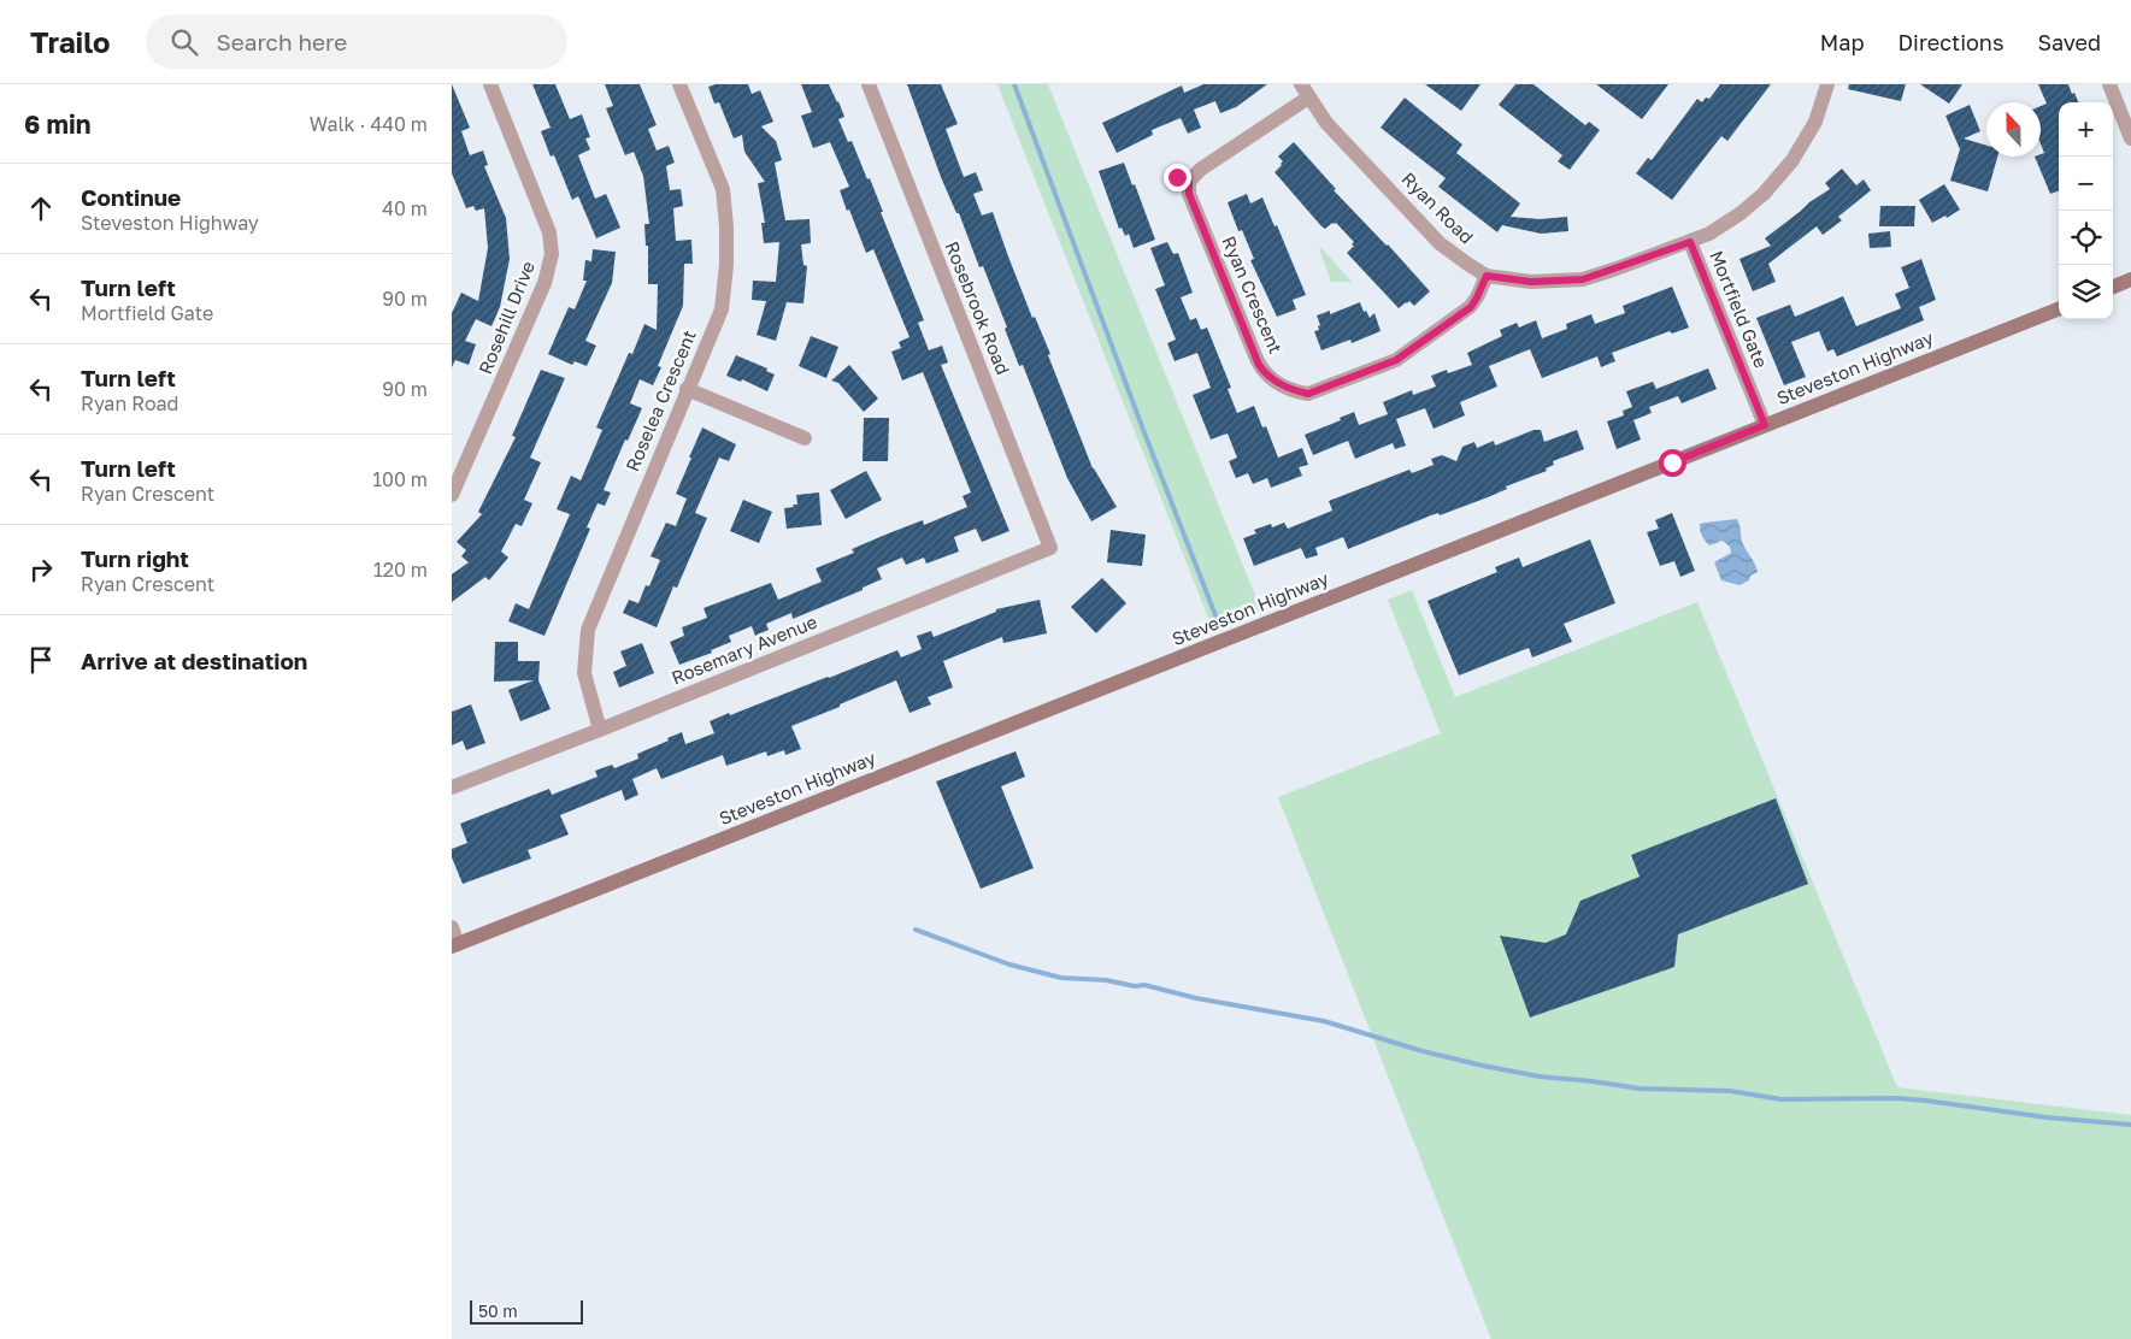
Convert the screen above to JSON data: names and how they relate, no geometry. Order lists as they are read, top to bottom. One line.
{"streets":{"main road":["Steveston Highway"],"street":["Ryan Road","Ryan Crescent","Rosebrook Road","Mortfield Gate","Rosehill Drive","Roselea Crescent","Rosemary Avenue"]},"crossings":[["Ryan Road","Ryan Crescent"],["Ryan Road","Mortfield Gate"],["Rosebrook Road","Rosemary Avenue"],["Mortfield Gate","Steveston Highway"],["Roselea Crescent","Rosemary Avenue"]],"scale_bar":"50 m","north":"top","page":{"header":"Trailo","search":"Search here","nav":["Map","Directions","Saved"],"heading":["6 min","Walk · 440 m"],"map_buttons":["+","−"],"list":[["Continue","Steveston Highway","40 m"],["Turn left","Mortfield Gate","90 m"],["Turn left","Ryan Road","90 m"],["Turn left","Ryan Crescent","100 m"],["Turn right","Ryan Crescent","120 m"],"Arrive at destination"],"scale":"50 m"}}
